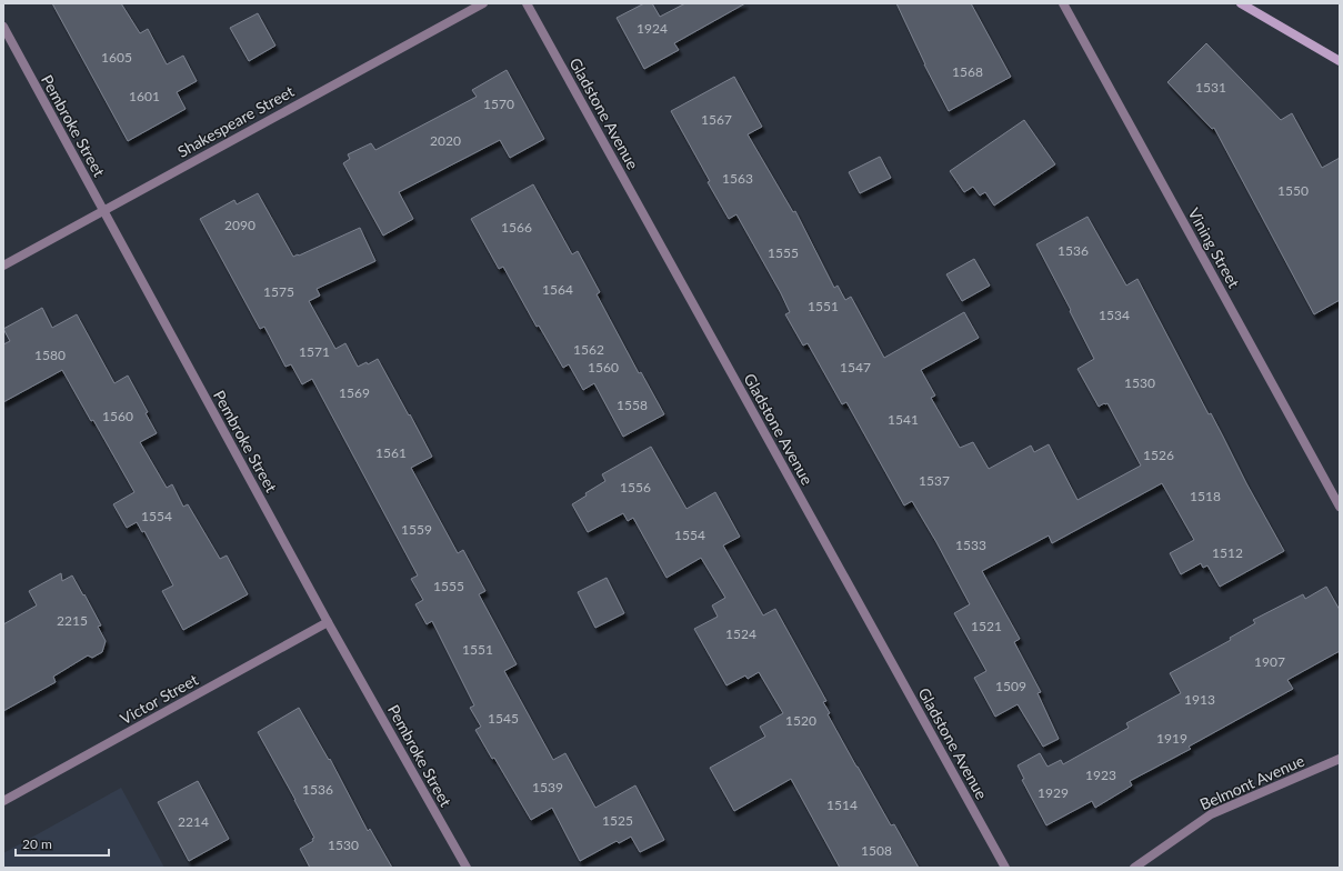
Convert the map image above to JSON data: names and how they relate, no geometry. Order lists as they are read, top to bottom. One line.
{"streets":{"street":["Gladstone Avenue","Shakespeare Street","Pembroke Street","Vining Street","Victor Street","Belmont Avenue"]},"crossings":[["Shakespeare Street","Pembroke Street"],["Pembroke Street","Victor Street"]],"house_numbers":["1924","1605","1568","1531","1601","1570","1567","2020","1563","1550","2090","1566","1536","1555","1564","1575","1551","1534","1562","1571","1580","1560","1547","1530","1569","1558","1560","1541","1561","1526","1537","1556","1518","1554","1559","1554","1533","1512","1555","2215","1521","1524","1551","1907","1509","1913","1545","1520","1919","1923","1539","1536","1929","1514","1525","2214","1530","1508"],"scale_bar":"20 m"}
